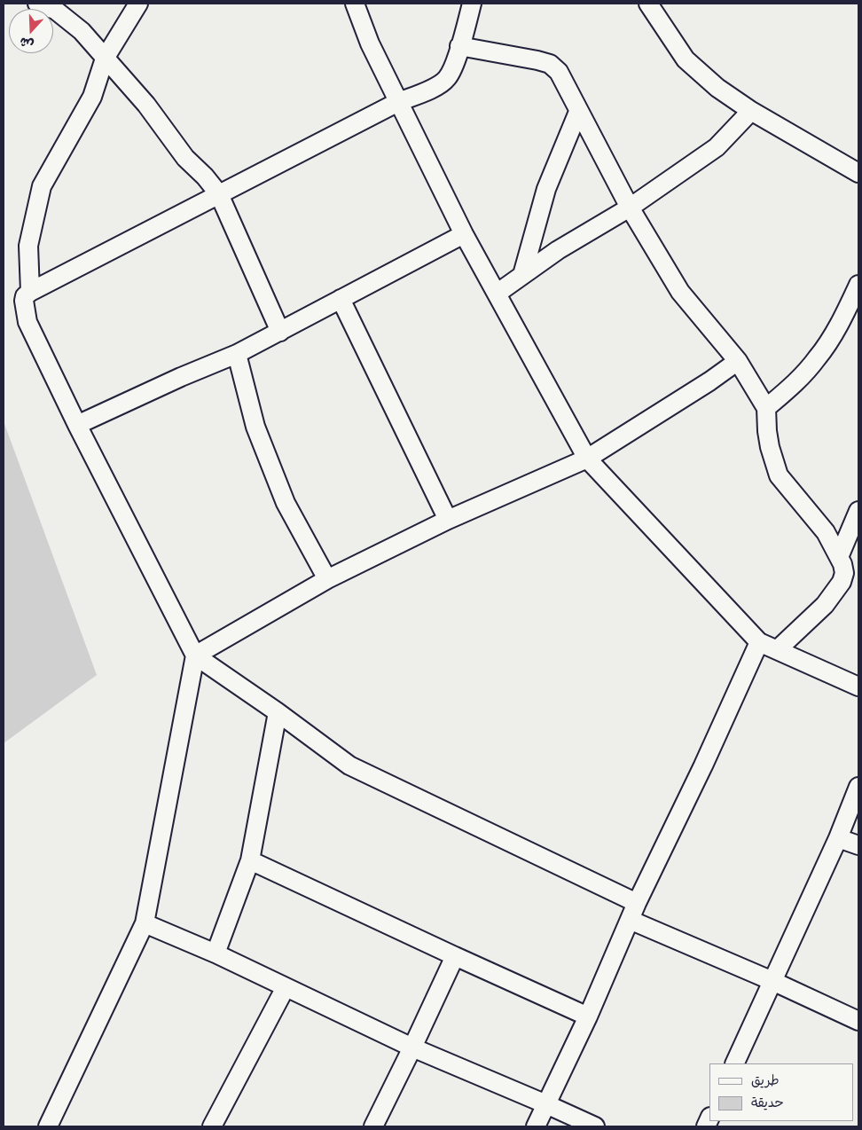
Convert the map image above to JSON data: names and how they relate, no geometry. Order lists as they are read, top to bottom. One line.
{"legend":["طريق","حديقة"],"north":"bottom"}
